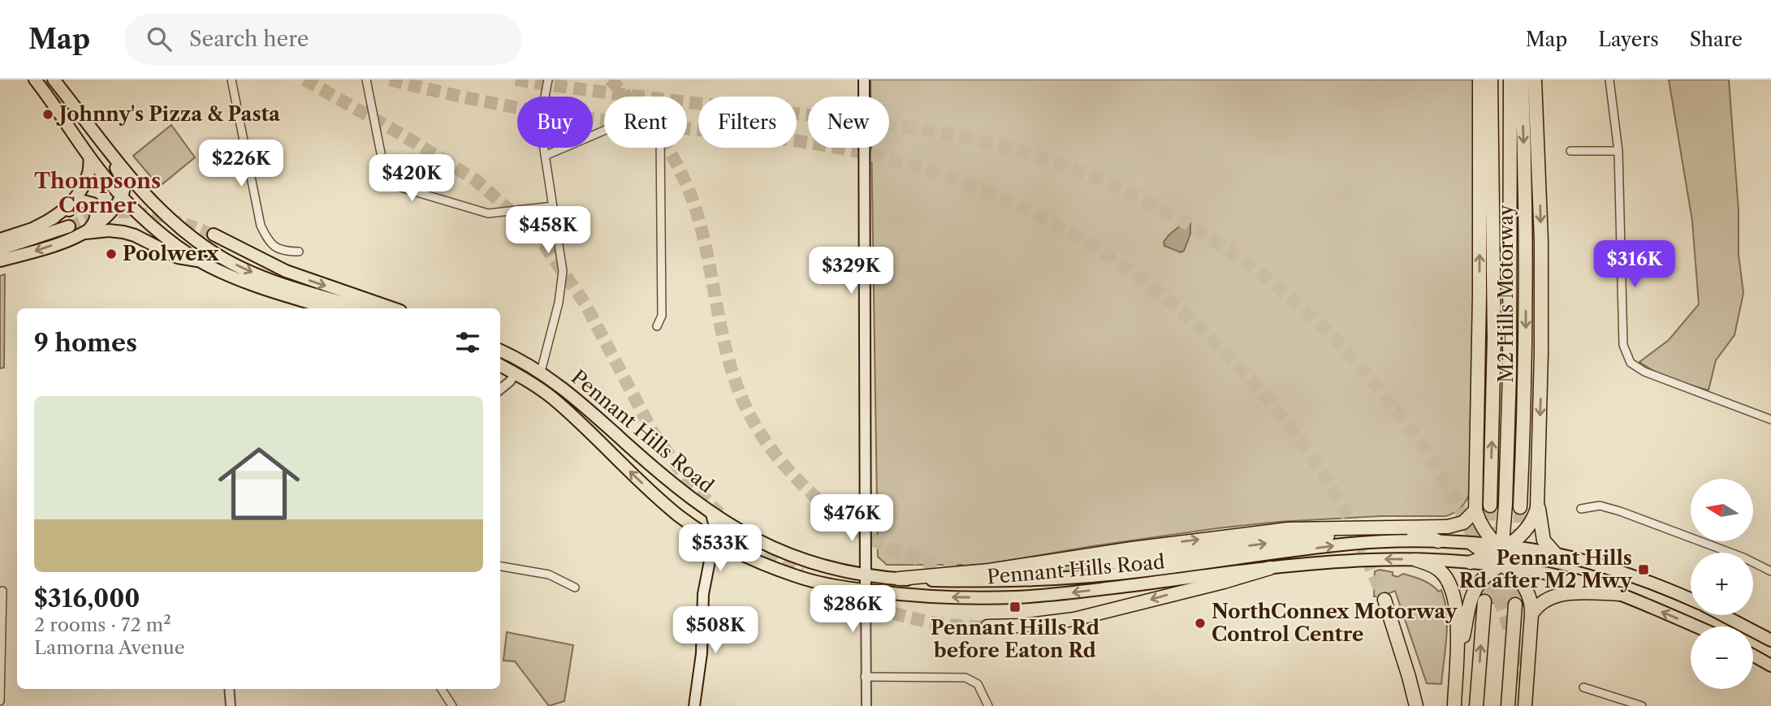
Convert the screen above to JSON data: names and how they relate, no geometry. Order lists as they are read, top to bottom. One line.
{"streets":{"highway":["M2 Hills Motorway"],"main road":["Pennant Hills Road"]},"districts":["Thompsons Corner"],"places":{"other":["Johnny's Pizza & Pasta","Poolwerx","NorthConnex Motorway Control Centre"],"transit":["Pennant Hills Rd after M2 Mwy","Pennant Hills Rd before Eaton Rd"]},"north":"left","page":{"header":"Map","search":"Search here","nav":["Map","Layers","Share"],"chip":["Buy","Rent","Filters","New"],"price":["$226K","$420K","$458K","$316K","$329K","$476K","$533K","$286K","$508K"],"heading":"9 homes","list":[{"name":"$316,000","note":"2 rooms · 72 m² · Lamorna Avenue"}],"map_buttons":["+","−"]}}
